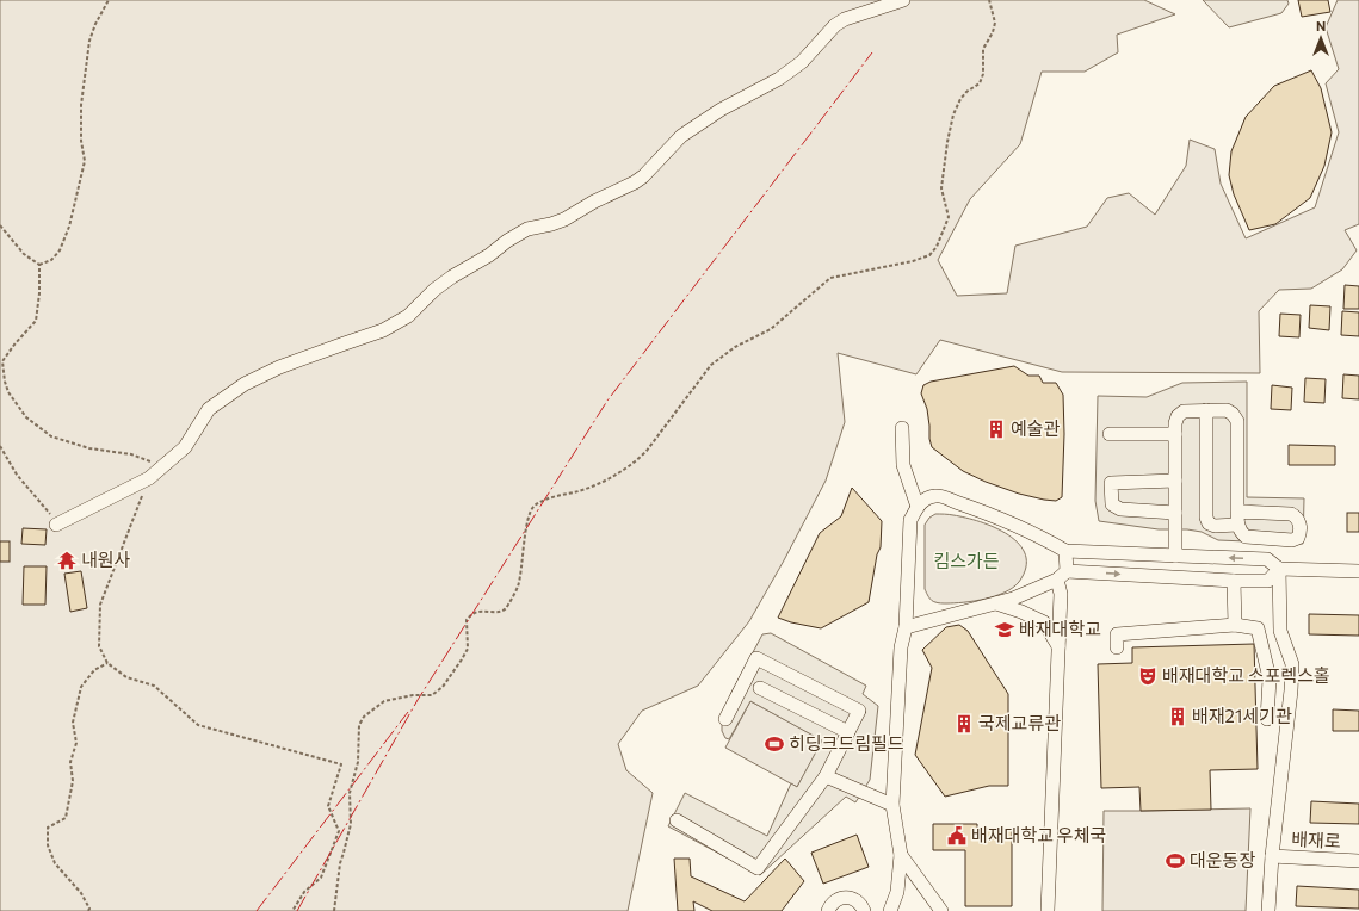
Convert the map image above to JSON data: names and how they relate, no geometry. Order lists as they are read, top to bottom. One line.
{"streets":{"street":["배재로"]},"parks":["킴스가든"],"places":{"building":["예술관","배재21세기관","국제교류관"],"temple":["내원사"],"school or university":["배재대학교"],"theatre":["배재대학교 스포렉스홀"],"sports":["히딩크드림필드","대운동장"],"public building":["배재대학교 우체국"]},"north":"top"}
